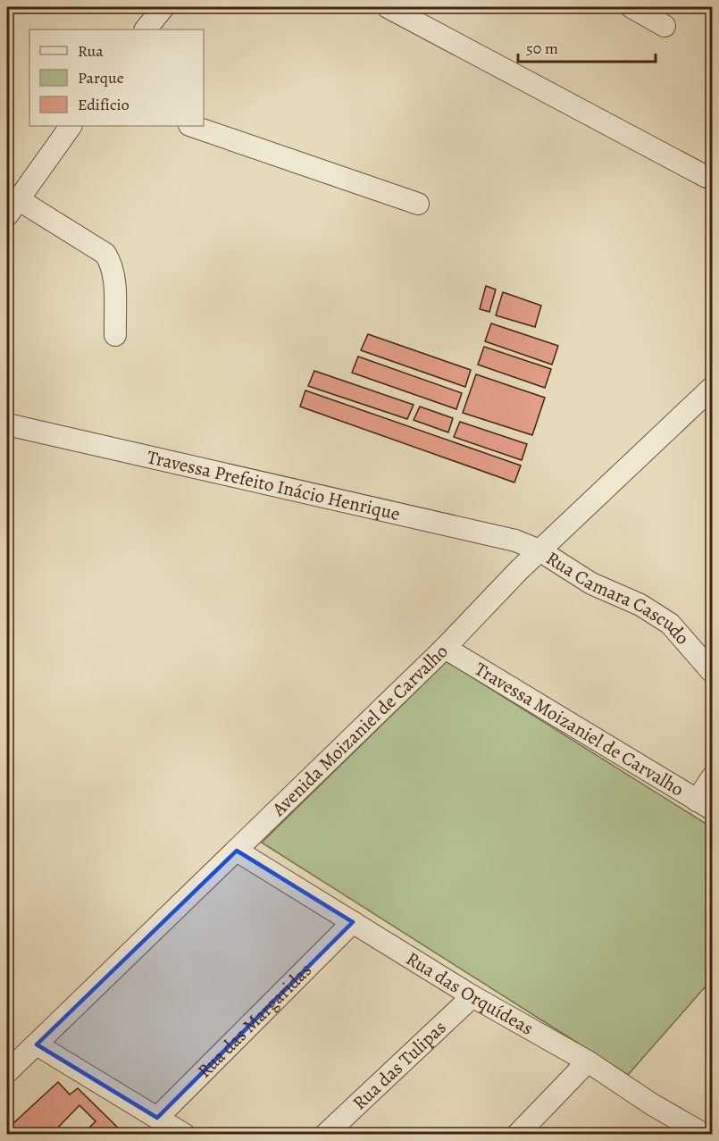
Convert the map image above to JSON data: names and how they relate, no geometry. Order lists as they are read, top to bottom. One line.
{"streets":{"street":["Travessa Prefeito Inácio Henrique","Rua Camara Cascudo","Travessa Moizaniel de Carvalho","Avenida Moizaniel de Carvalho","Rua das Orquídeas","Rua das Margaridas","Rua das Tulipas"]},"crossings":[["Travessa Prefeito Inácio Henrique","Rua Camara Cascudo"],["Travessa Prefeito Inácio Henrique","Avenida Moizaniel de Carvalho"],["Rua Camara Cascudo","Avenida Moizaniel de Carvalho"],["Travessa Moizaniel de Carvalho","Avenida Moizaniel de Carvalho"],["Avenida Moizaniel de Carvalho","Rua das Orquídeas"],["Rua das Orquídeas","Rua das Margaridas"],["Rua das Orquídeas","Rua das Tulipas"]],"legend":["Rua","Parque","Edifício"],"scale_bar":"50 m"}
